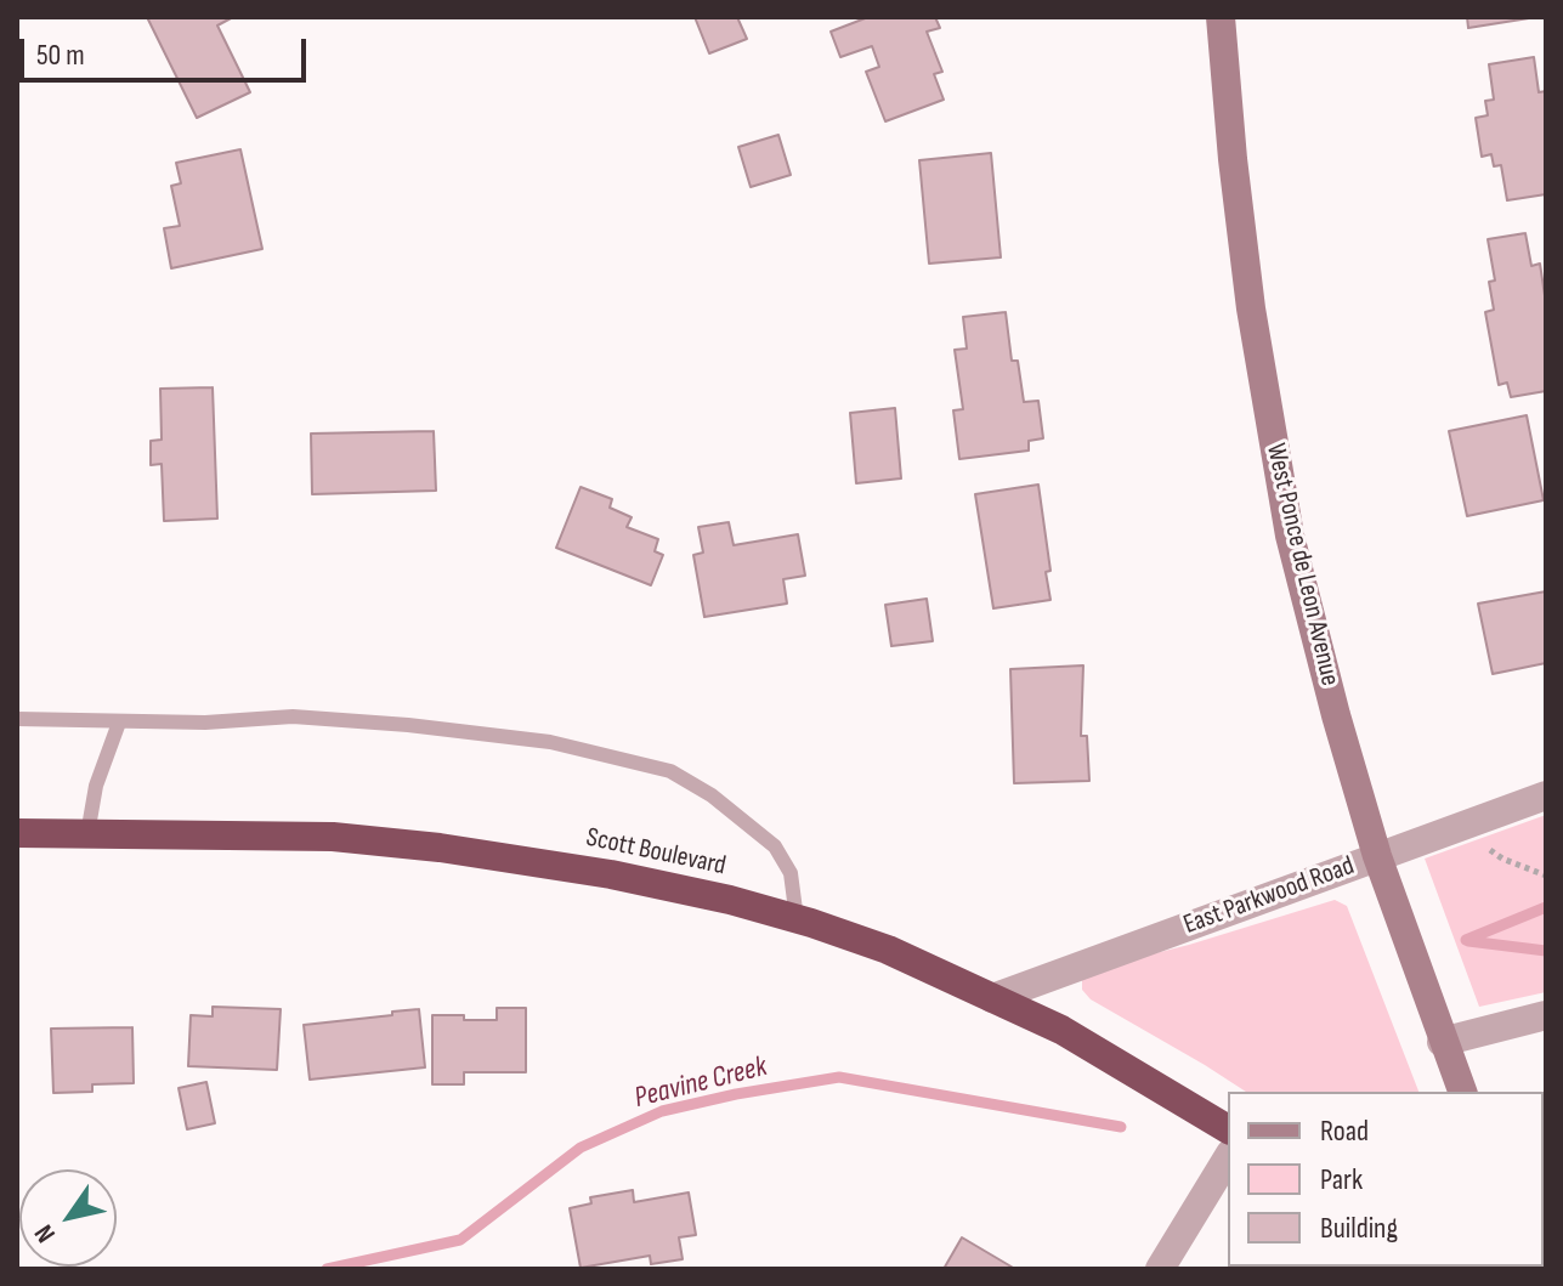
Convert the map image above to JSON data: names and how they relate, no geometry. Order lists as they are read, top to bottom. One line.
{"streets":{"highway":["Scott Boulevard"],"main road":["West Ponce de Leon Avenue"],"street":["East Parkwood Road"]},"crossings":[["West Ponce de Leon Avenue","East Parkwood Road"],["Scott Boulevard","East Parkwood Road"]],"water":["Peavine Creek"],"legend":["Road","Park","Building"],"scale_bar":"50 m","north":"bottom left"}
